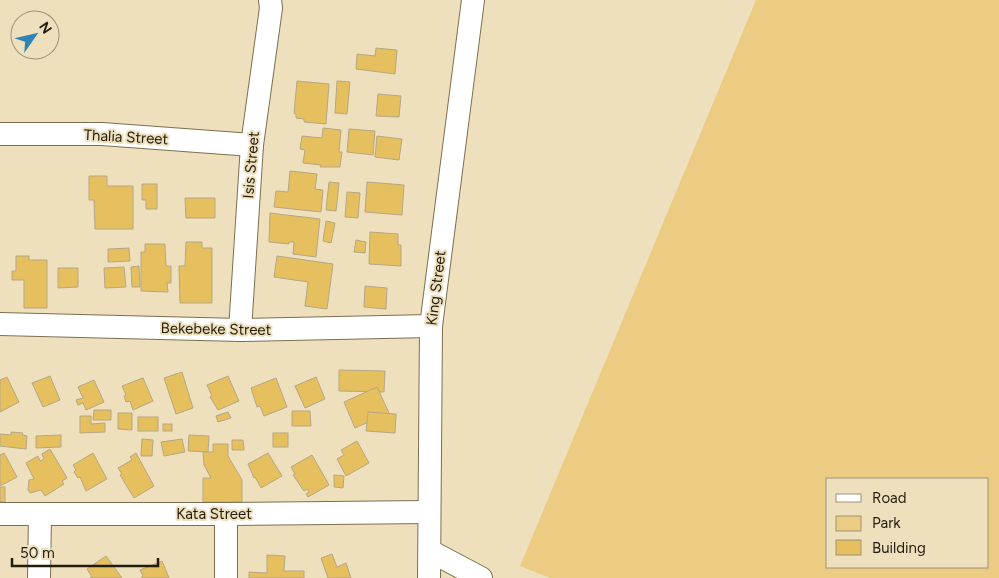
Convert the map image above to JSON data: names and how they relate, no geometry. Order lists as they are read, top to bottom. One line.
{"streets":{"street":["Thalia Street","Isis Street","King Street","Bekebeke Street","Kata Street"]},"crossings":[["Thalia Street","Isis Street"],["Isis Street","Bekebeke Street"],["King Street","Bekebeke Street"],["King Street","Kata Street"]],"legend":["Road","Park","Building"],"scale_bar":"50 m","north":"top right"}
